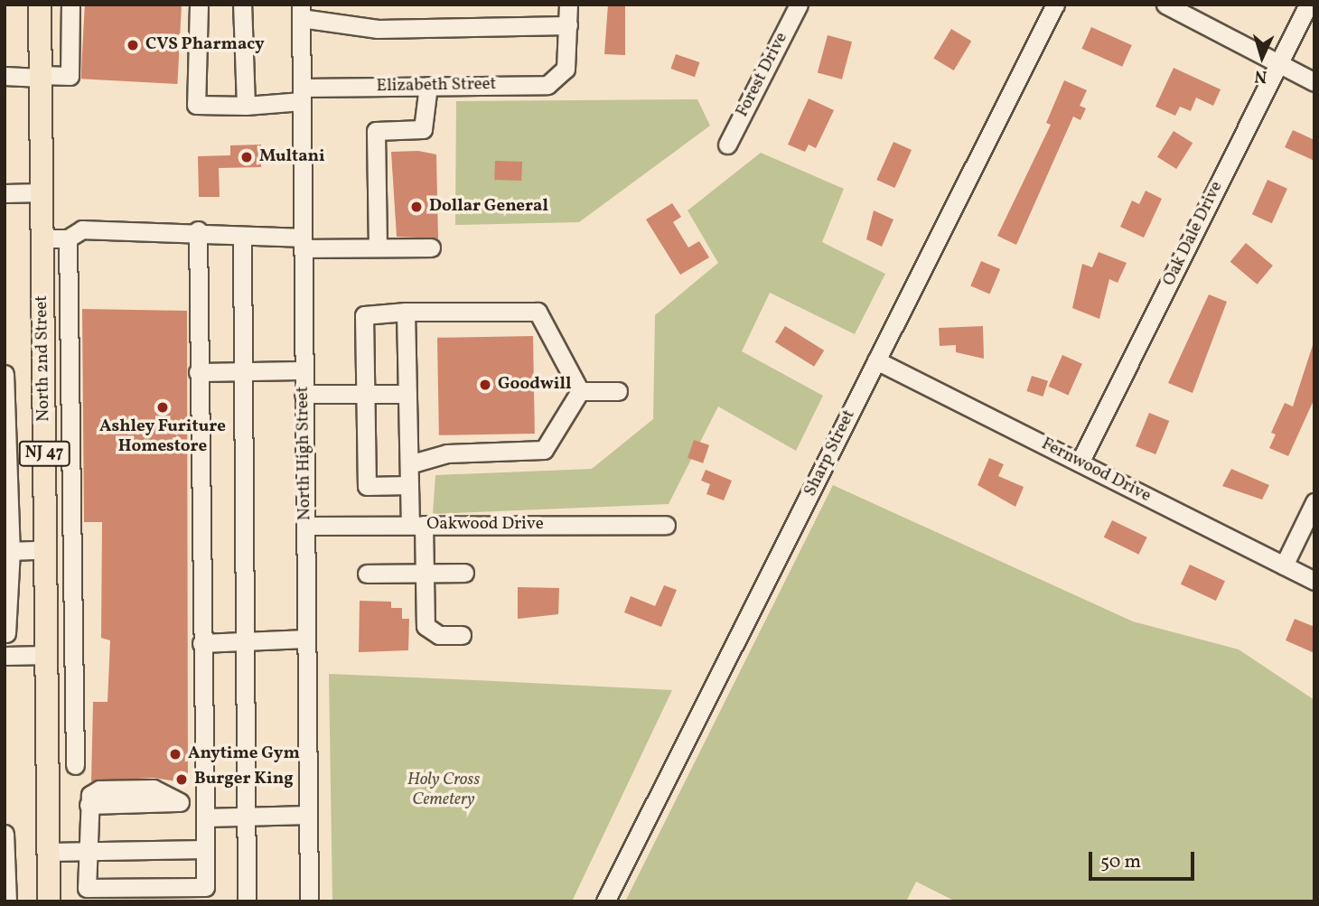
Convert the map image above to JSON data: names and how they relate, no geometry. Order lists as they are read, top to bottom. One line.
{"streets":{"main road":["North 2nd Street","NJ 47"],"street":["Forest Drive","Elizabeth Street","Oak Dale Drive","North High Street","Sharp Street","Fernwood Drive","Oakwood Drive"]},"crossings":[["Elizabeth Street","North High Street"],["Oak Dale Drive","Fernwood Drive"],["North High Street","Oakwood Drive"],["Sharp Street","Fernwood Drive"]],"parks":["Holy Cross Cemetery"],"places":["CVS Pharmacy","Multani","Dollar General","Goodwill","Ashley Furiture Homestore","Anytime Gym","Burger King"],"scale_bar":"50 m","north":"bottom"}
